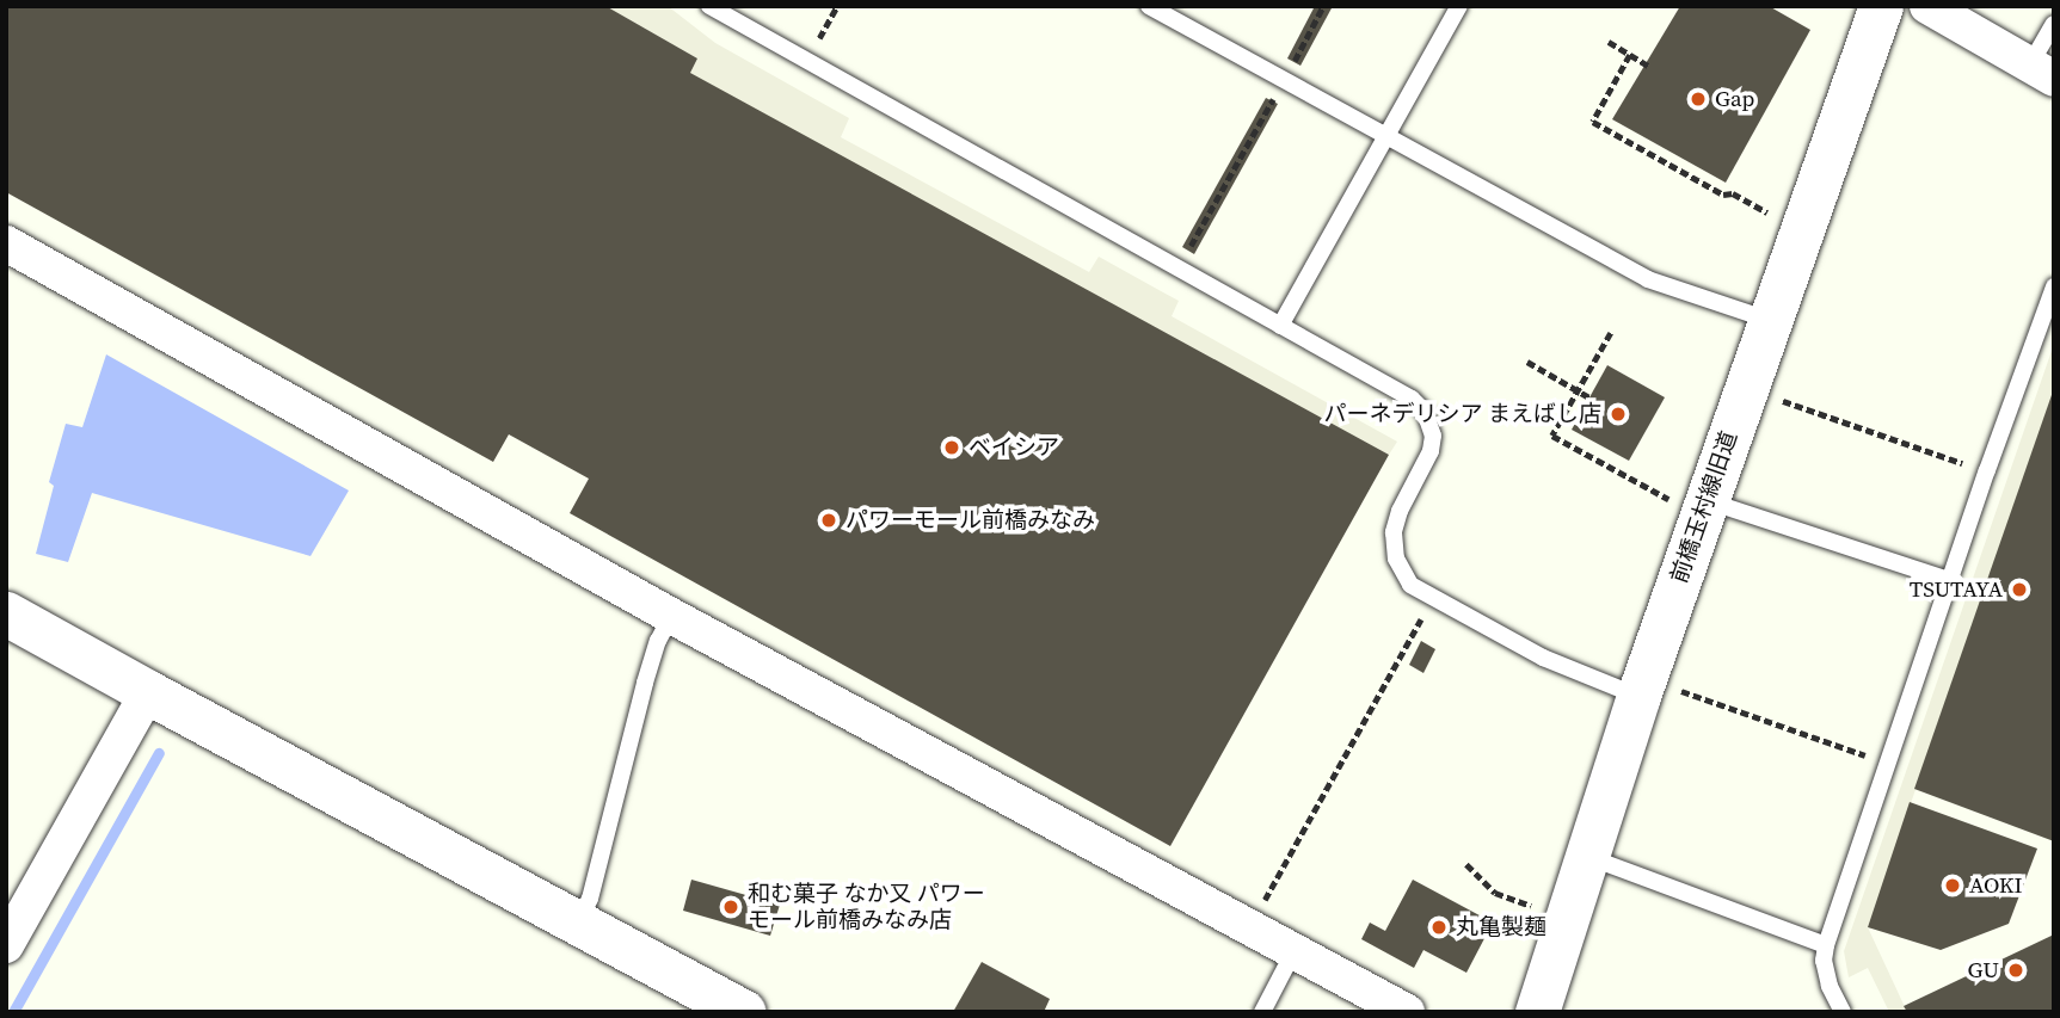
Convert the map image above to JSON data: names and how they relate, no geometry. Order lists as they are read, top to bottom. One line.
{"streets":{"street":["前橋玉村線旧道"]},"places":["Gap","パーネデリシア まえばし店","ベイシア","パワーモール前橋みなみ","TSUTAYA","AOKI","和む菓子 なか又 パワー モール前橋みなみ店","丸亀製麺","GU"]}
